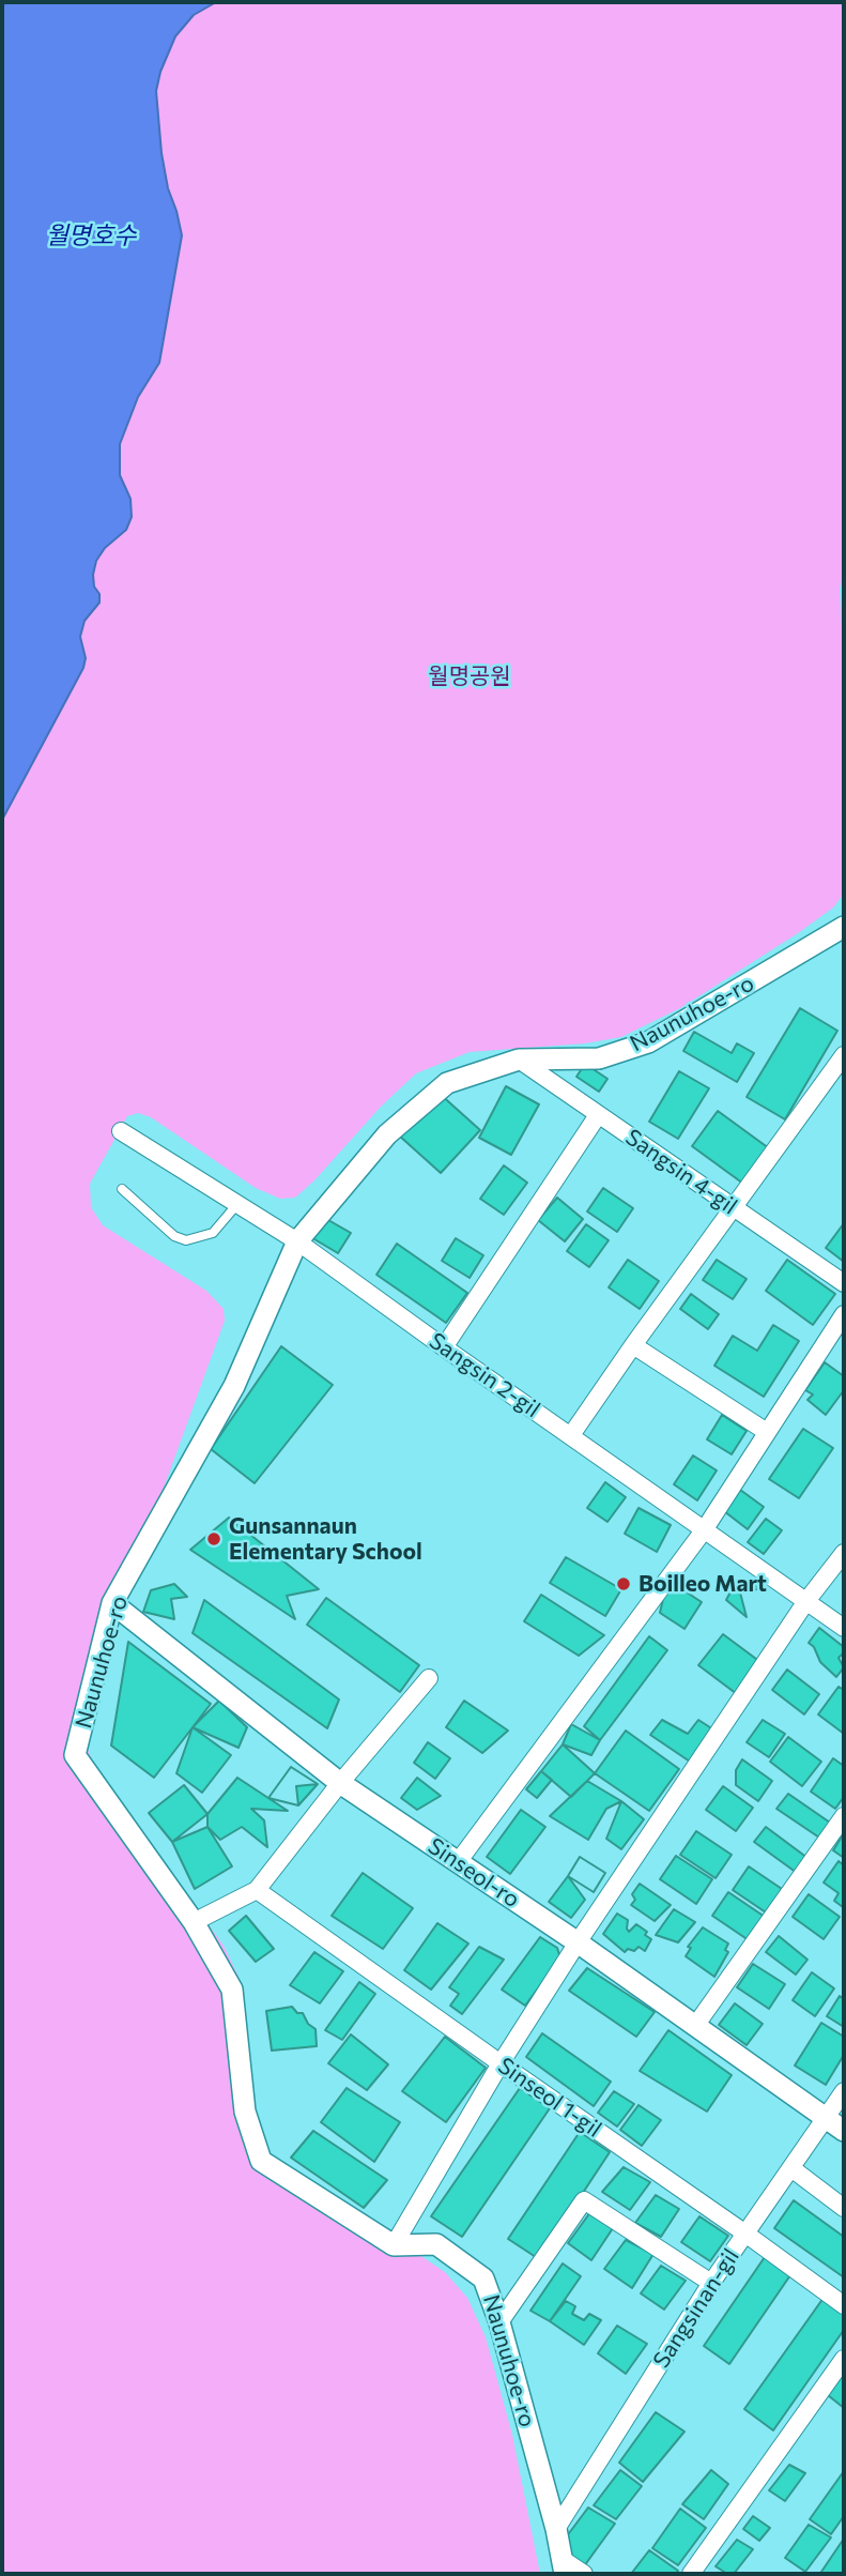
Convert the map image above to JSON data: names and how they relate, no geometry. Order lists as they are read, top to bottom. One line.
{"streets":{"street":["Naunuhoe-ro","Sangsin 4-gil","Sangsin 2-gil","Sinseol-ro","Sinseol 1-gil","Sangsinan-gil"]},"crossings":[["Naunuhoe-ro","Sangsin 4-gil"],["Naunuhoe-ro","Sangsin 2-gil"],["Naunuhoe-ro","Sinseol-ro"],["Naunuhoe-ro","Sangsinan-gil"],["Sinseol-ro","Sangsinan-gil"],["Sinseol 1-gil","Sangsinan-gil"]],"water":["월명호수"],"parks":["월명공원"],"places":["Gunsannaun Elementary School","Boilleo Mart"]}
